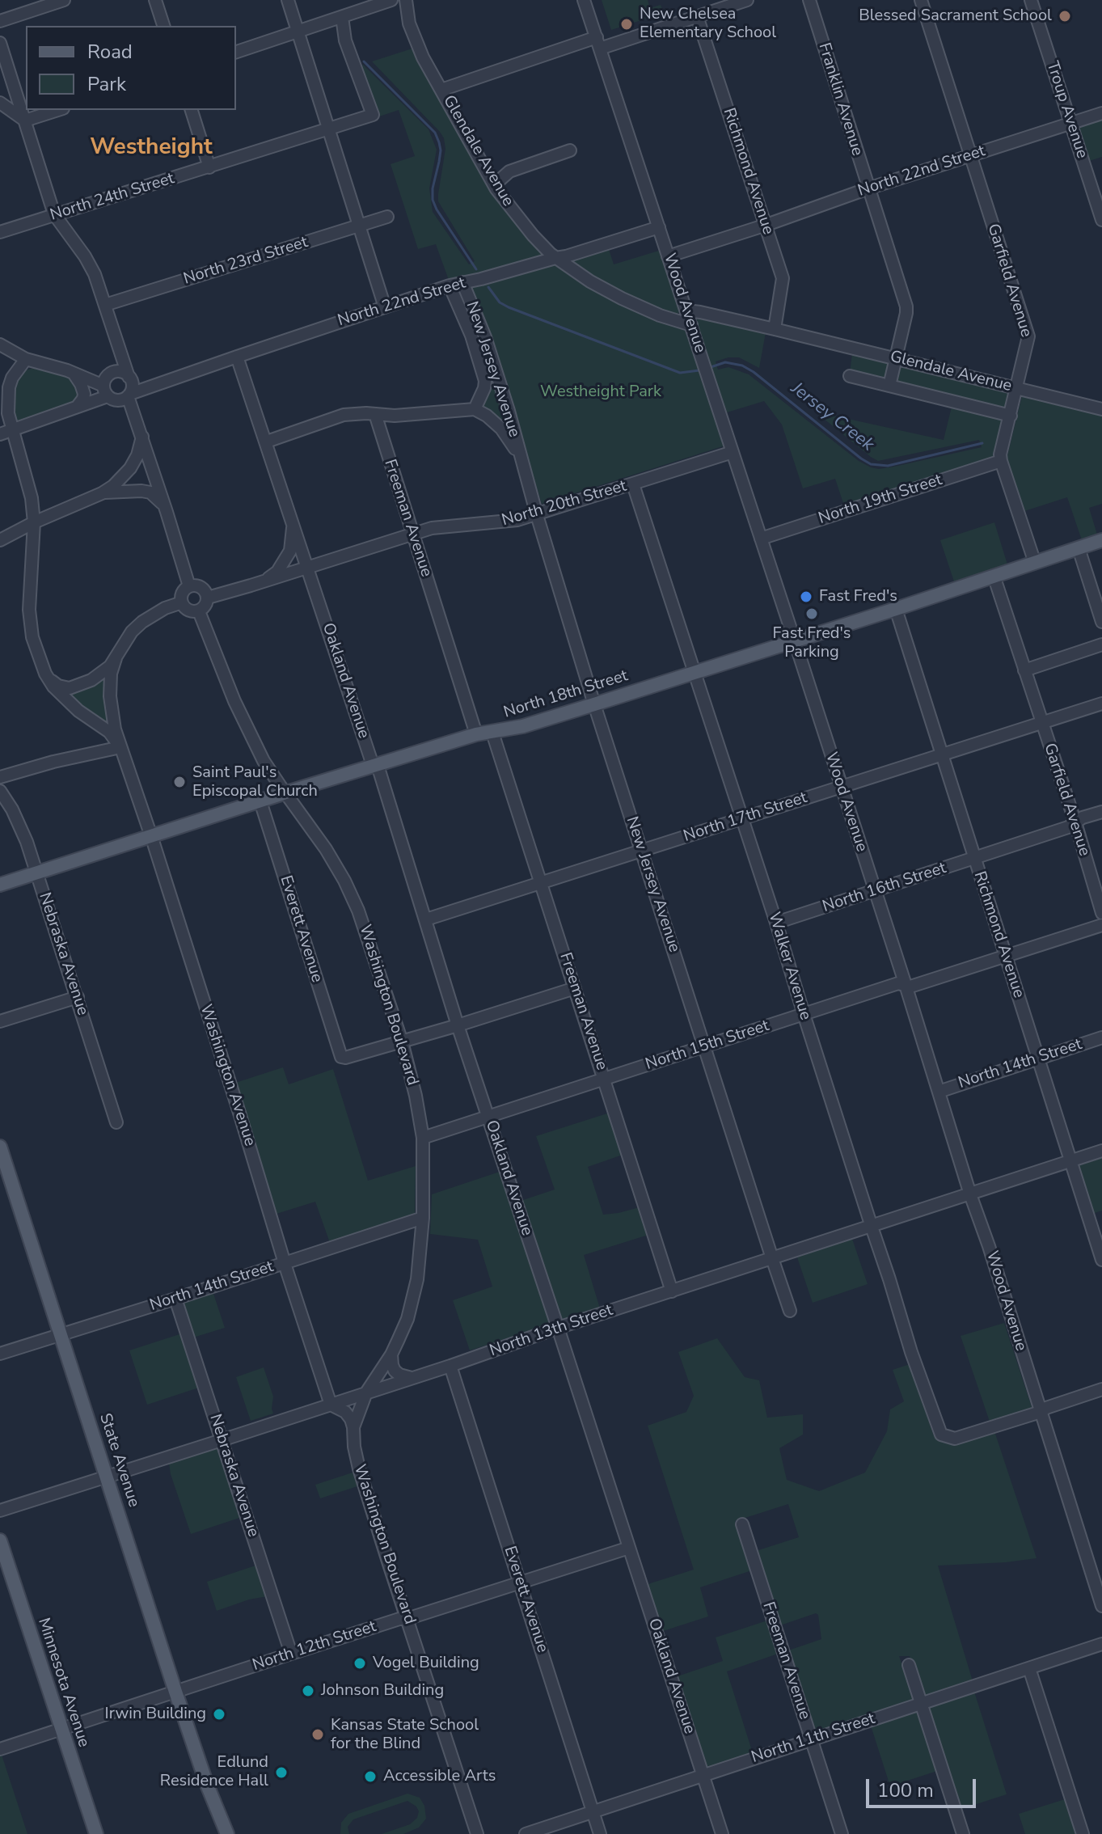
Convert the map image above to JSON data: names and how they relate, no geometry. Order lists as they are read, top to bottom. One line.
{"streets":{"main road":["North 18th Street","State Avenue","Minnesota Avenue"],"street":["Franklin Avenue","Troup Avenue","Glendale Avenue","Richmond Avenue","North 22nd Street","North 24th Street","North 23rd Street","Garfield Avenue","Wood Avenue","New Jersey Avenue","North 19th Street","North 20th Street","Freeman Avenue","Oakland Avenue","North 17th Street","North 16th Street","Everett Avenue","Nebraska Avenue","Walker Avenue","Washington Boulevard","North 15th Street","North 14th Street","Washington Avenue","North 13th Street","North 12th Street","North 11th Street"]},"crossings":[["Franklin Avenue","Glendale Avenue"],["Franklin Avenue","North 22nd Street"],["Troup Avenue","North 22nd Street"],["Glendale Avenue","Richmond Avenue"],["Glendale Avenue","North 22nd Street"],["Glendale Avenue","Garfield Avenue"],["Glendale Avenue","Wood Avenue"],["Richmond Avenue","North 22nd Street"],["Richmond Avenue","North 18th Street"],["Richmond Avenue","North 17th Street"],["Richmond Avenue","North 16th Street"],["Richmond Avenue","North 15th Street"],["Richmond Avenue","North 14th Street"],["Richmond Avenue","North 13th Street"],["North 22nd Street","Garfield Avenue"],["North 22nd Street","Wood Avenue"],["North 22nd Street","New Jersey Avenue"],["North 22nd Street","Oakland Avenue"],["North 22nd Street","Washington Avenue"],["Garfield Avenue","North 19th Street"],["Garfield Avenue","North 18th Street"],["Garfield Avenue","North 17th Street"],["Garfield Avenue","North 16th Street"],["Wood Avenue","North 19th Street"],["Wood Avenue","North 20th Street"],["Wood Avenue","North 18th Street"],["Wood Avenue","North 17th Street"],["Wood Avenue","North 16th Street"],["Wood Avenue","Walker Avenue"],["Wood Avenue","North 15th Street"],["Wood Avenue","North 14th Street"],["Wood Avenue","North 13th Street"],["New Jersey Avenue","North 20th Street"],["New Jersey Avenue","North 18th Street"],["New Jersey Avenue","North 17th Street"],["New Jersey Avenue","North 15th Street"],["New Jersey Avenue","North 13th Street"],["North 20th Street","Freeman Avenue"],["North 20th Street","Oakland Avenue"],["North 20th Street","Walker Avenue"],["North 20th Street","Washington Boulevard"],["Freeman Avenue","North 18th Street"],["Freeman Avenue","North 17th Street"],["Freeman Avenue","North 15th Street"],["Freeman Avenue","North 13th Street"],["Freeman Avenue","North 11th Street"],["Oakland Avenue","North 18th Street"],["Oakland Avenue","North 17th Street"],["Oakland Avenue","North 15th Street"],["Oakland Avenue","North 13th Street"],["Oakland Avenue","North 12th Street"],["Oakland Avenue","North 11th Street"],["North 18th Street","Everett Avenue"],["North 18th Street","Nebraska Avenue"],["North 18th Street","Walker Avenue"],["North 18th Street","Washington Boulevard"],["North 18th Street","Washington Avenue"],["North 17th Street","Walker Avenue"],["North 16th Street","Walker Avenue"],["Everett Avenue","Washington Boulevard"],["Everett Avenue","North 13th Street"],["Everett Avenue","North 12th Street"],["Everett Avenue","North 11th Street"],["Nebraska Avenue","North 14th Street"],["Nebraska Avenue","North 13th Street"],["Nebraska Avenue","North 12th Street"],["Walker Avenue","North 15th Street"],["Walker Avenue","North 13th Street"],["Washington Boulevard","North 15th Street"],["Washington Boulevard","North 14th Street"],["Washington Boulevard","North 13th Street"],["Washington Boulevard","North 12th Street"],["North 14th Street","Washington Avenue"],["North 14th Street","State Avenue"],["Washington Avenue","North 13th Street"],["North 13th Street","State Avenue"],["State Avenue","North 12th Street"],["North 12th Street","Minnesota Avenue"]],"districts":["Westheight"],"water":["Jersey Creek"],"parks":["Westheight Park"],"places":["Blessed Sacrament School","New Chelsea Elementary School","Fast Fred's","Fast Fred's Parking","Saint Paul's Episcopal Church","Vogel Building","Johnson Building","Irwin Building","Kansas State School for the Blind","Edlund Residence Hall","Accessible Arts"],"legend":["Road","Park"],"scale_bar":"100 m"}
